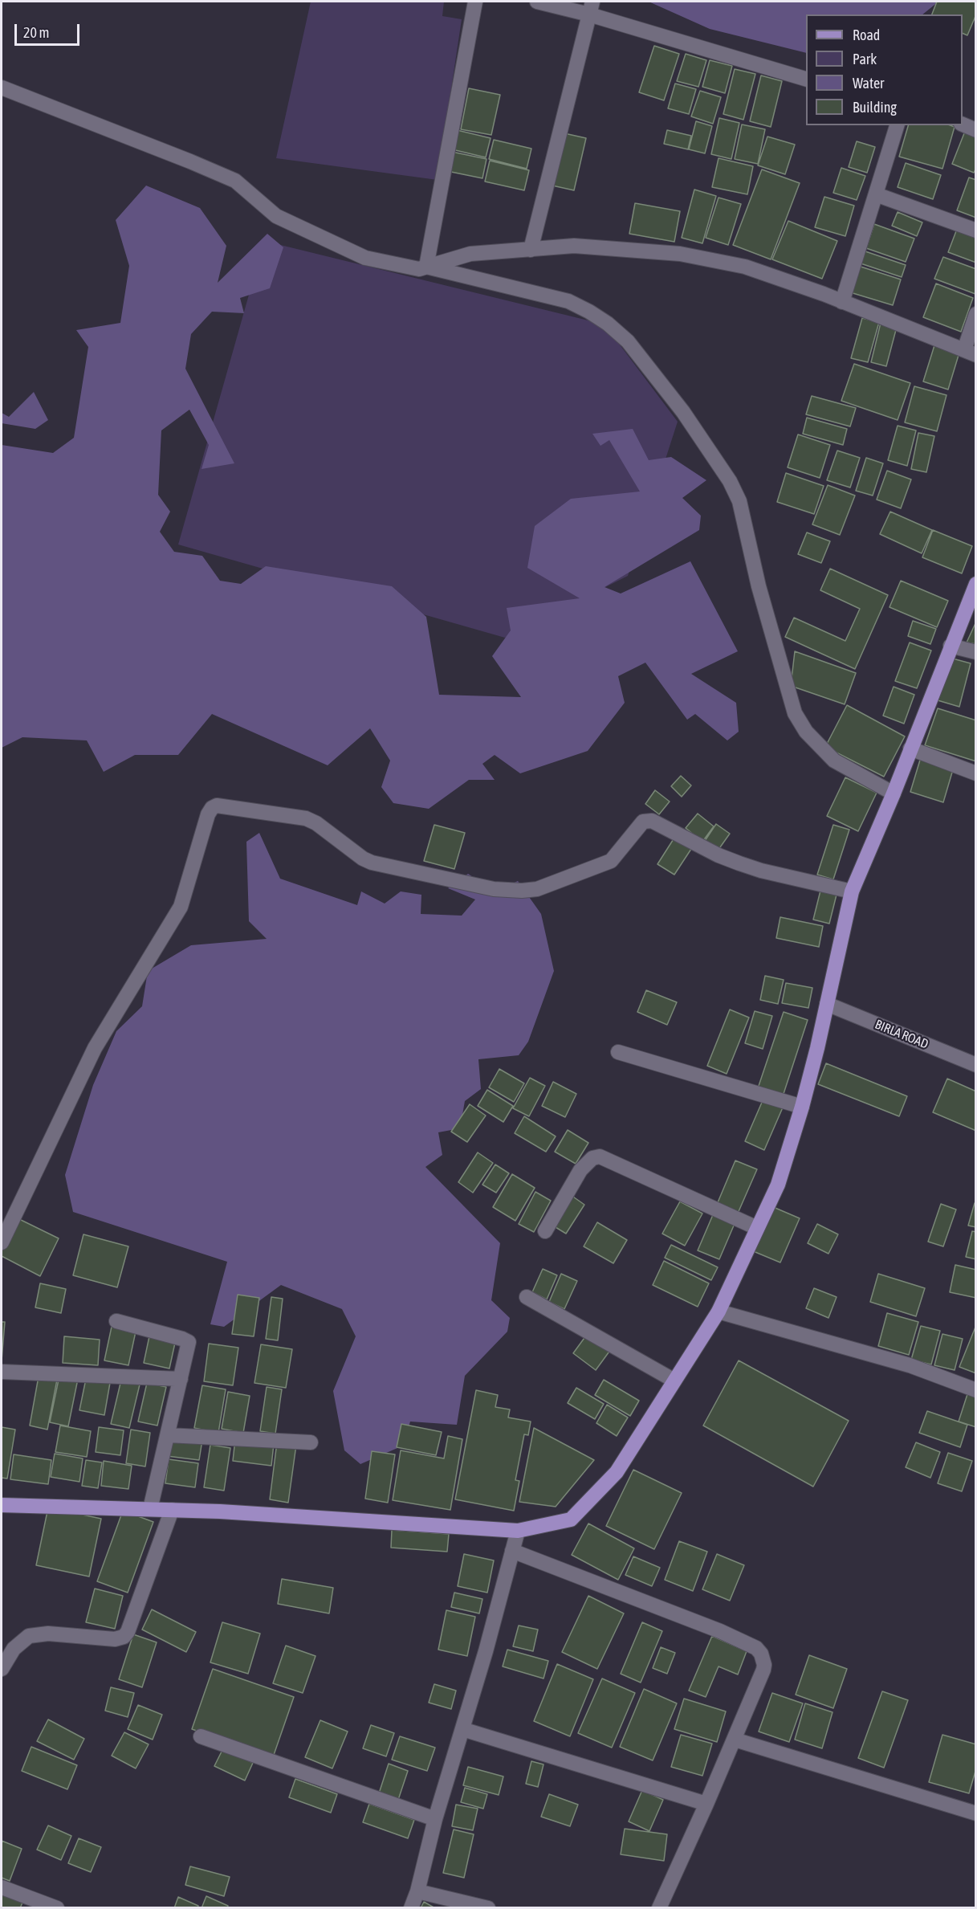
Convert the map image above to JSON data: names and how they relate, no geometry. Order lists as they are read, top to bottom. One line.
{"streets":{"street":["BIRLA ROAD"]},"legend":["Road","Park","Water","Building"],"scale_bar":"20 m"}
